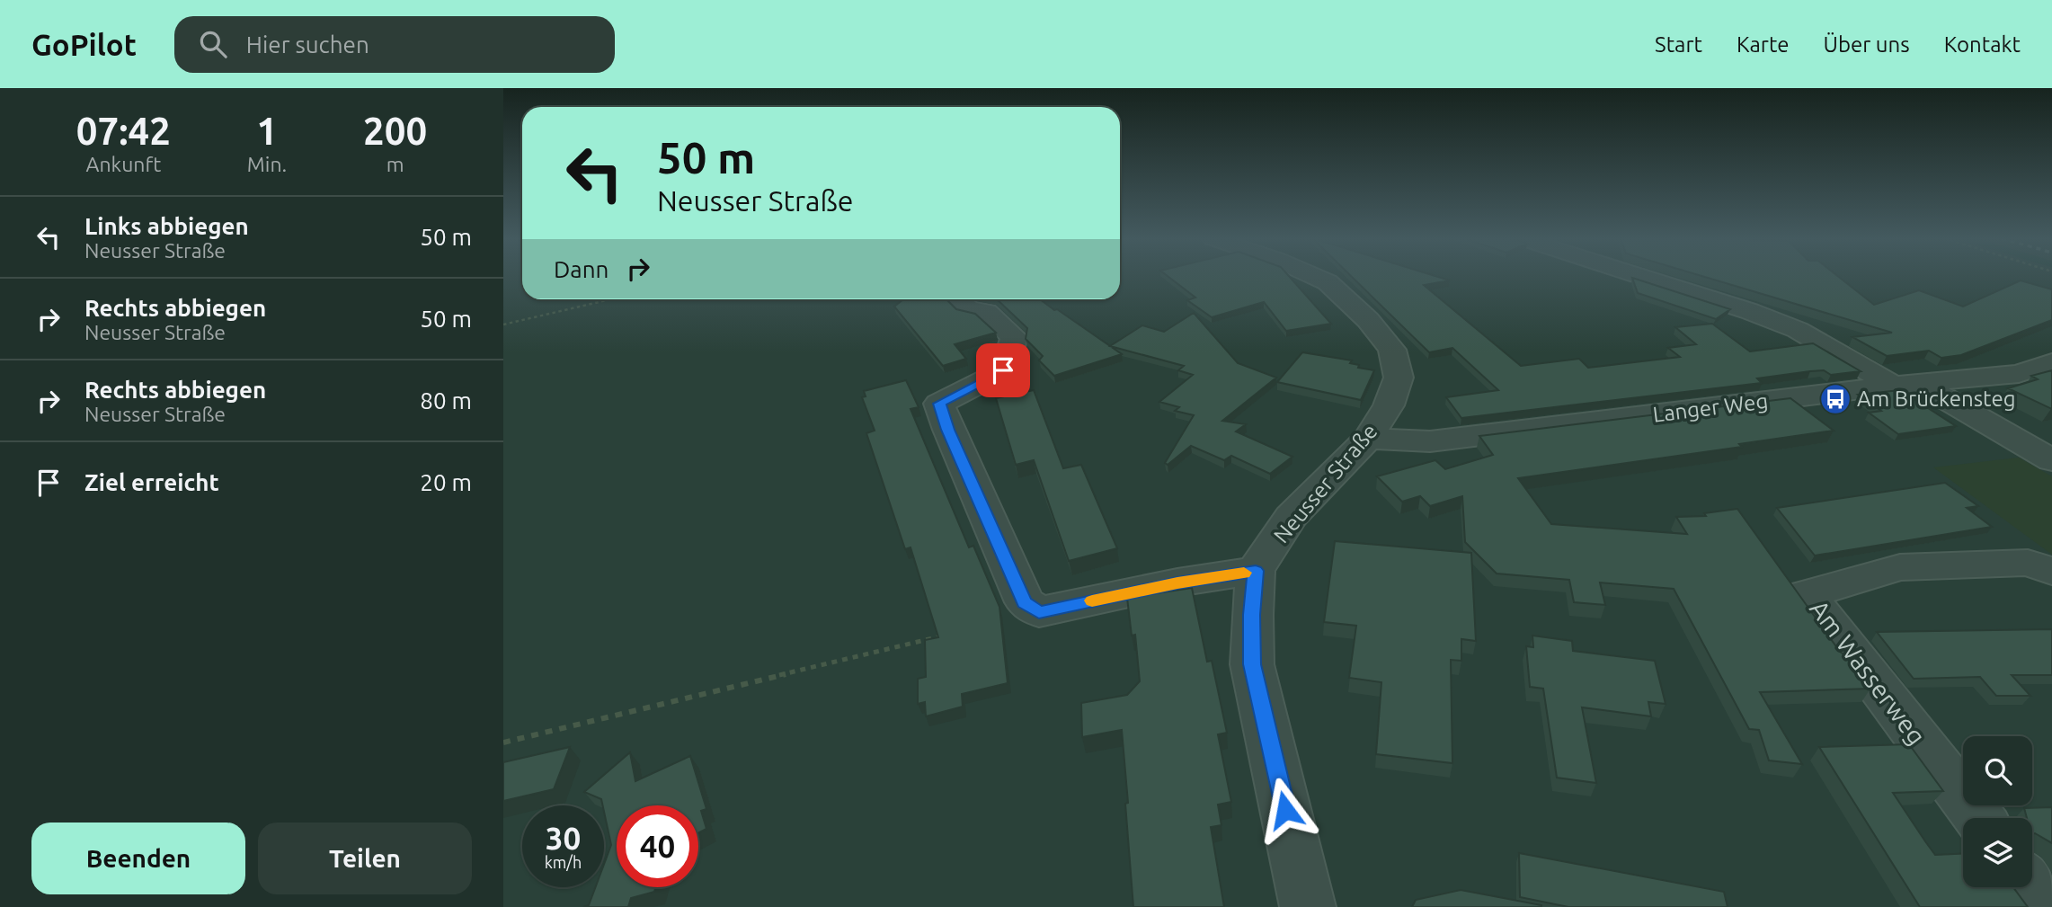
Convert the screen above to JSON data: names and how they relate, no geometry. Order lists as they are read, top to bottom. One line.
{"streets":{"street":["Langer Weg","Neusser Straße","Am Wasserweg"]},"crossings":[["Langer Weg","Neusser Straße"]],"places":{"bus stop":["Am Brückensteg"]},"page":{"header":"GoPilot","search":"Hier suchen","nav":["Start","Karte","Über uns","Kontakt"],"eta":["07:42","Ankunft","1","Min.","200","m"],"turn":["50 m","Neusser Straße"],"list":[{"name":"Links abbiegen","note":"Neusser Straße","value":"50 m"},{"name":"Rechts abbiegen","note":"Neusser Straße","value":"50 m"},{"name":"Rechts abbiegen","note":"Neusser Straße","value":"80 m"},{"name":"Ziel erreicht","value":"20 m"}],"then":"Dann","speed":"30 km/h","limit":"40","buttons":["Beenden","Teilen"]}}
